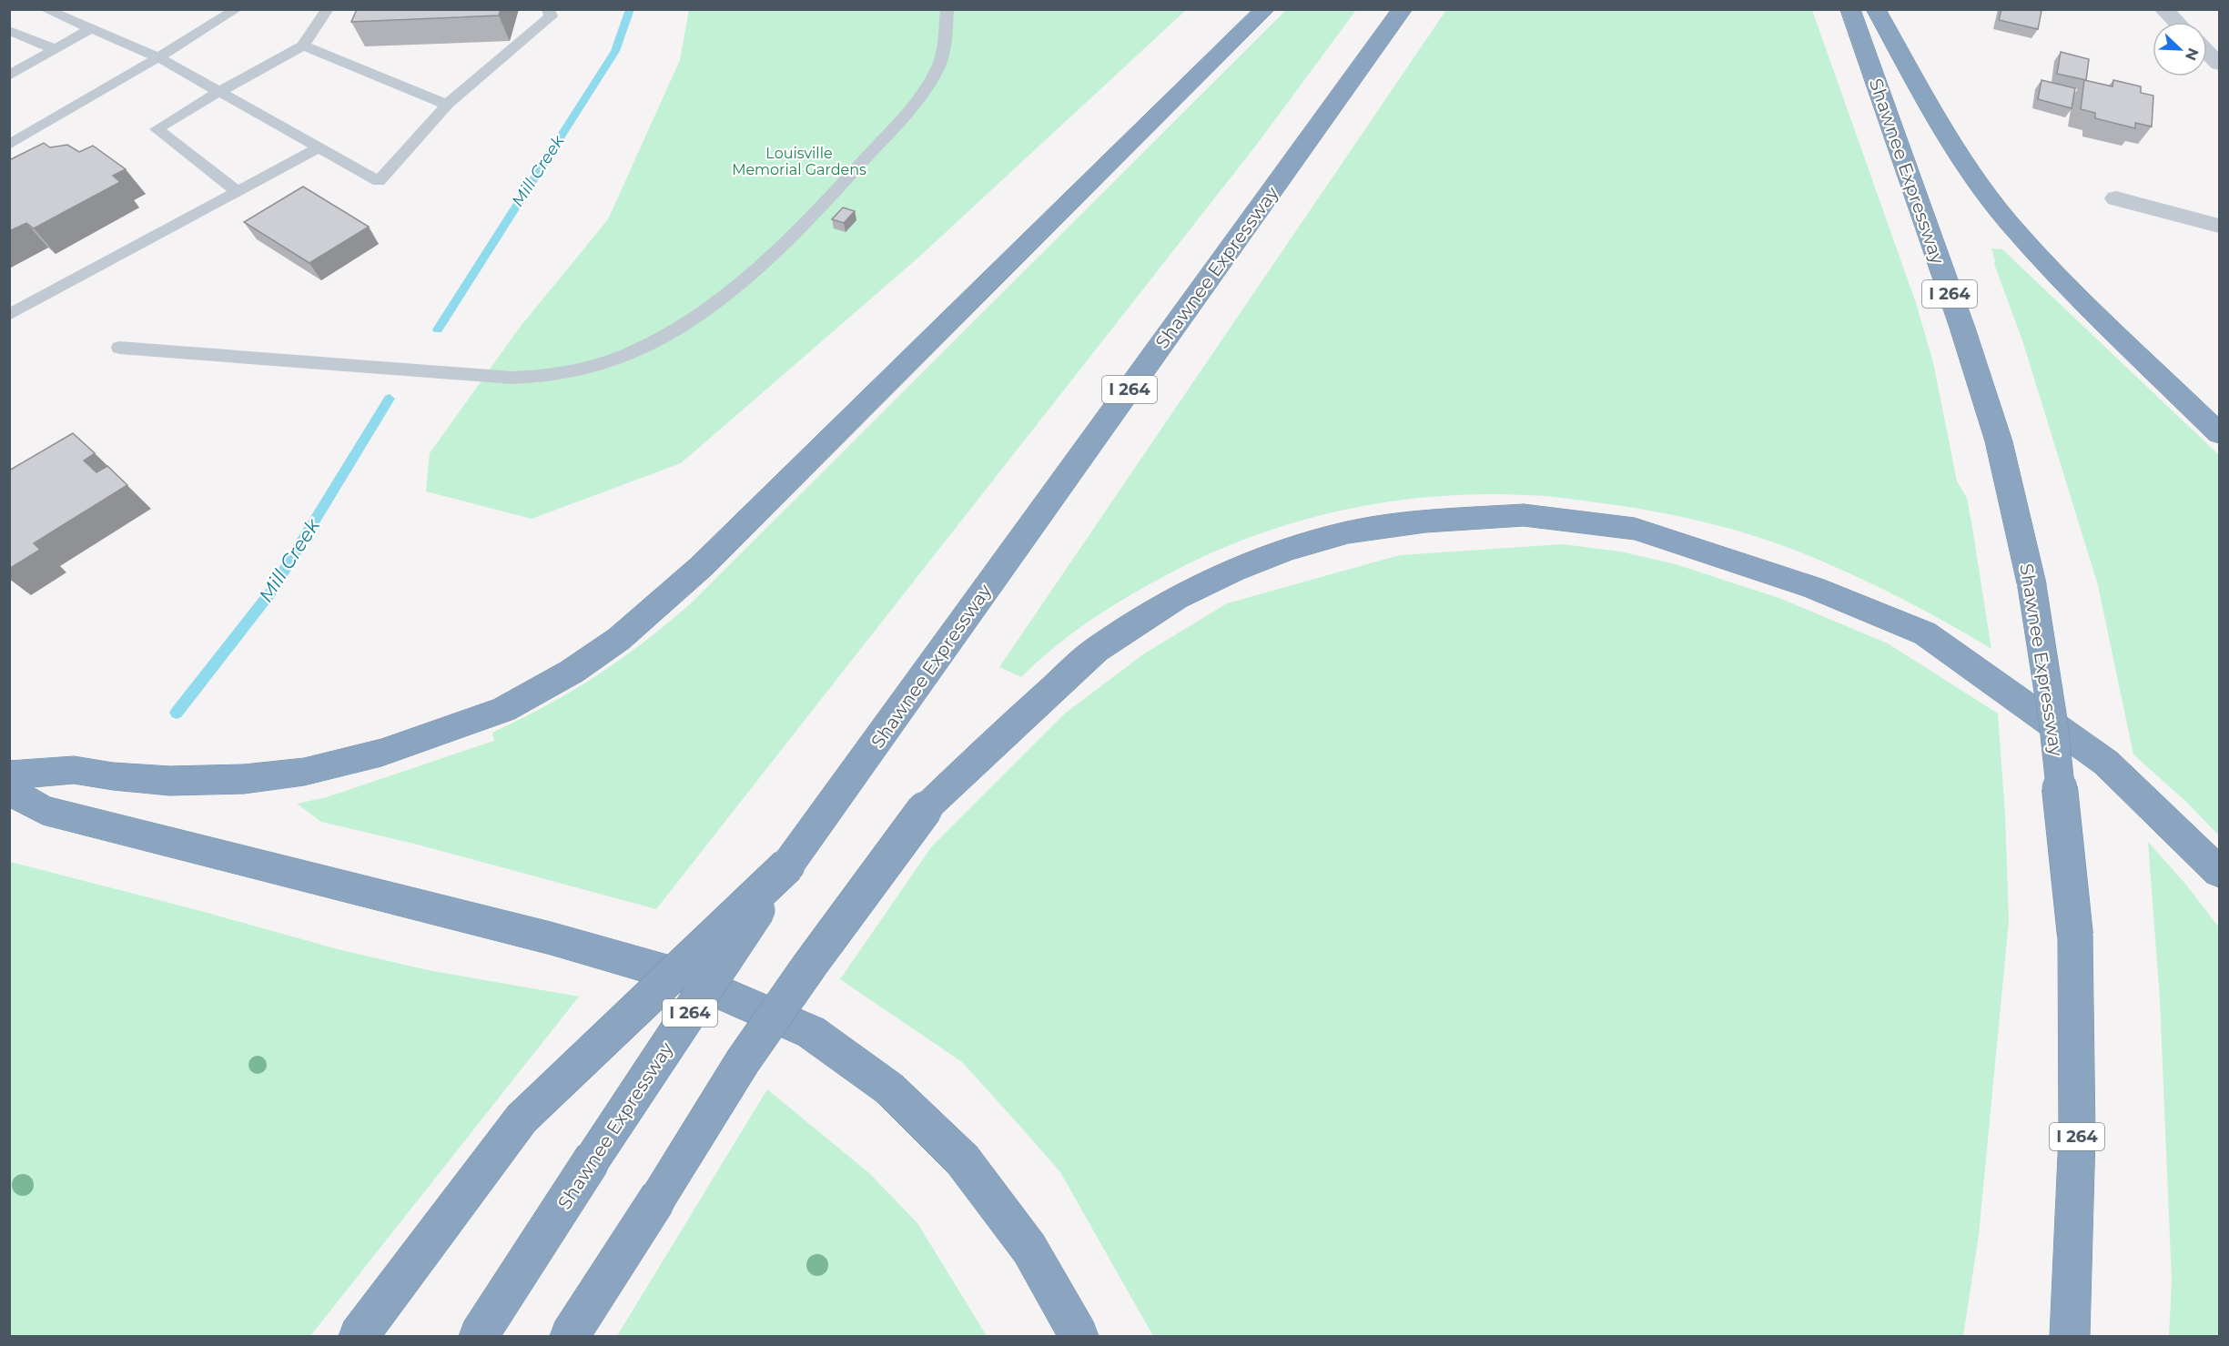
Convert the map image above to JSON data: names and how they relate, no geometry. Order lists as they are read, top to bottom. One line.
{"streets":{"highway":["Shawnee Expressway","I 264"]},"water":["Mill Creek"],"parks":["Louisville Memorial Gardens"],"north":"bottom right"}
